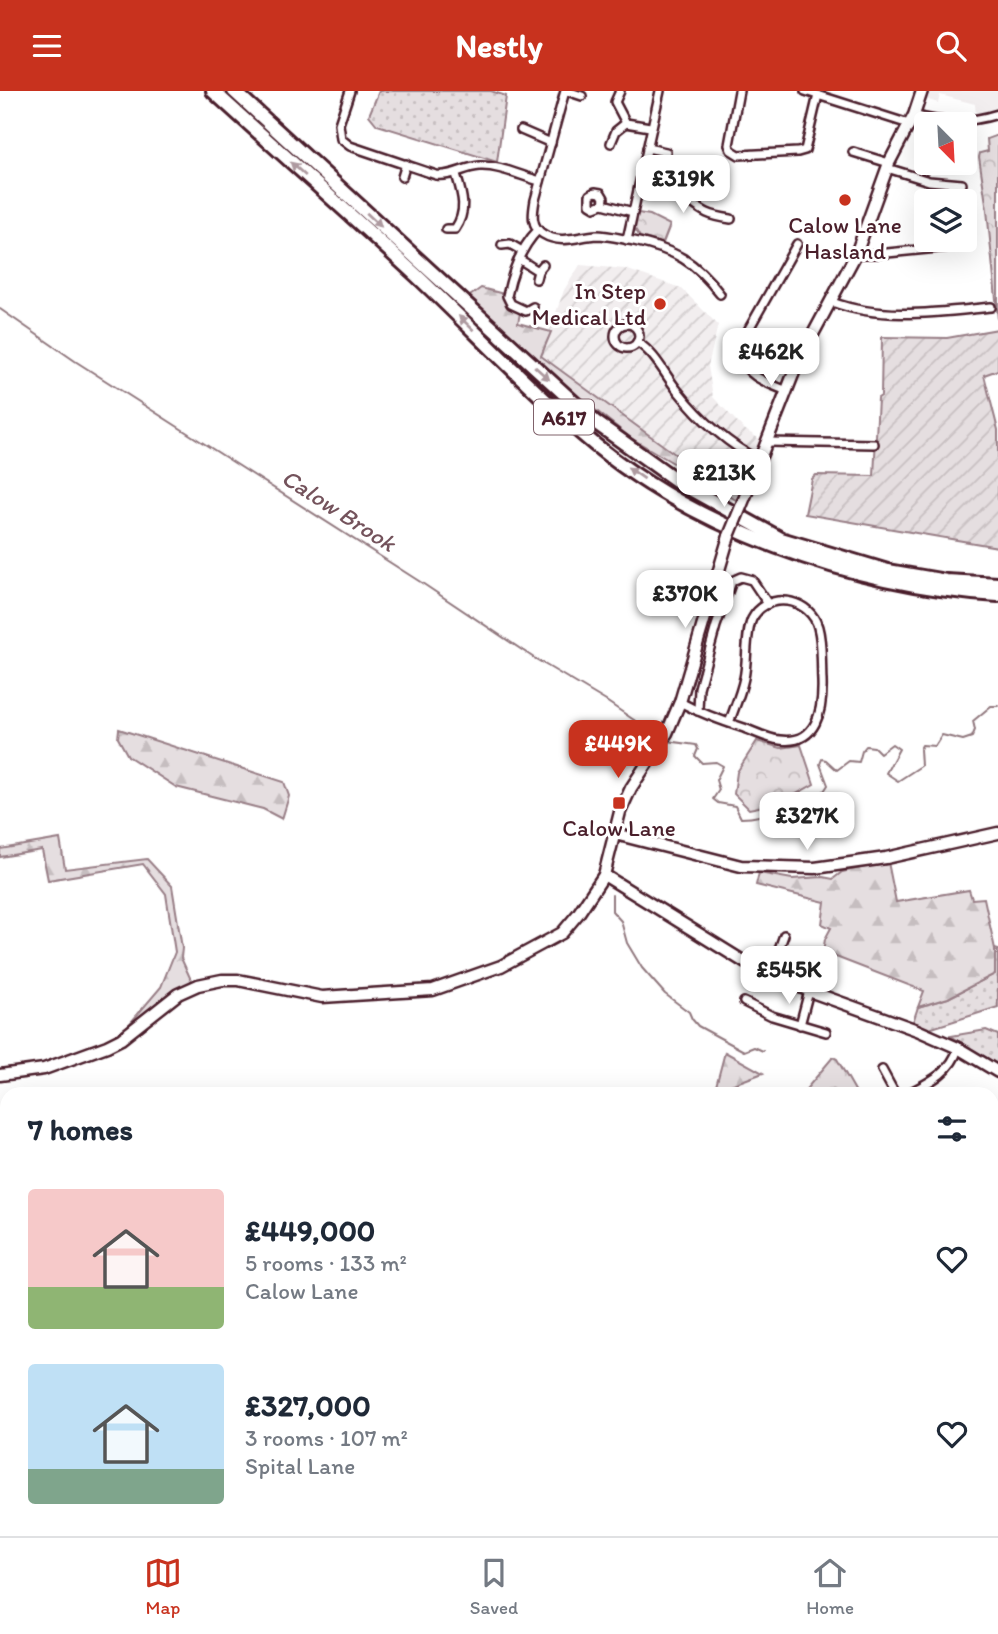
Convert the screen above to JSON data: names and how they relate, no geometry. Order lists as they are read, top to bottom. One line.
{"streets":{"highway":["A617"]},"water":["Calow Brook"],"places":{"other":["Calow Lane Hasland","In Step Medical Ltd"],"transit":["Calow Lane"]},"north":"bottom right","page":{"header":"Nestly","price":["£319K","£462K","£213K","£370K","£449K","£327K","£545K"],"heading":"7 homes","list":[{"name":"£449,000","note":"5 rooms · 133 m² · Calow Lane"},{"name":"£327,000","note":"3 rooms · 107 m² · Spital Lane"}],"tabs":["Map","Saved","Home"]}}
